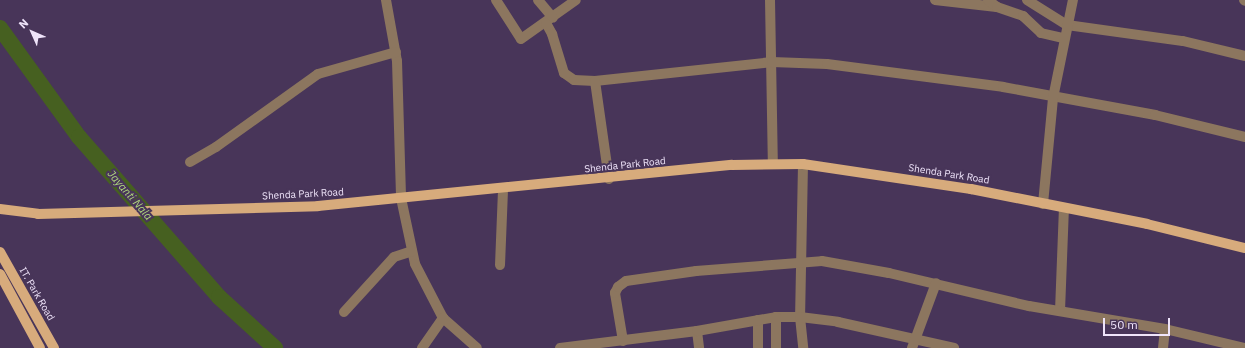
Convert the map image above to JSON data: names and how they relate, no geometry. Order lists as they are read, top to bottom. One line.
{"streets":{"main road":["Shenda Park Road","IT. Park Road"]},"water":["Jayanti Nala"],"scale_bar":"50 m","north":"top left"}
